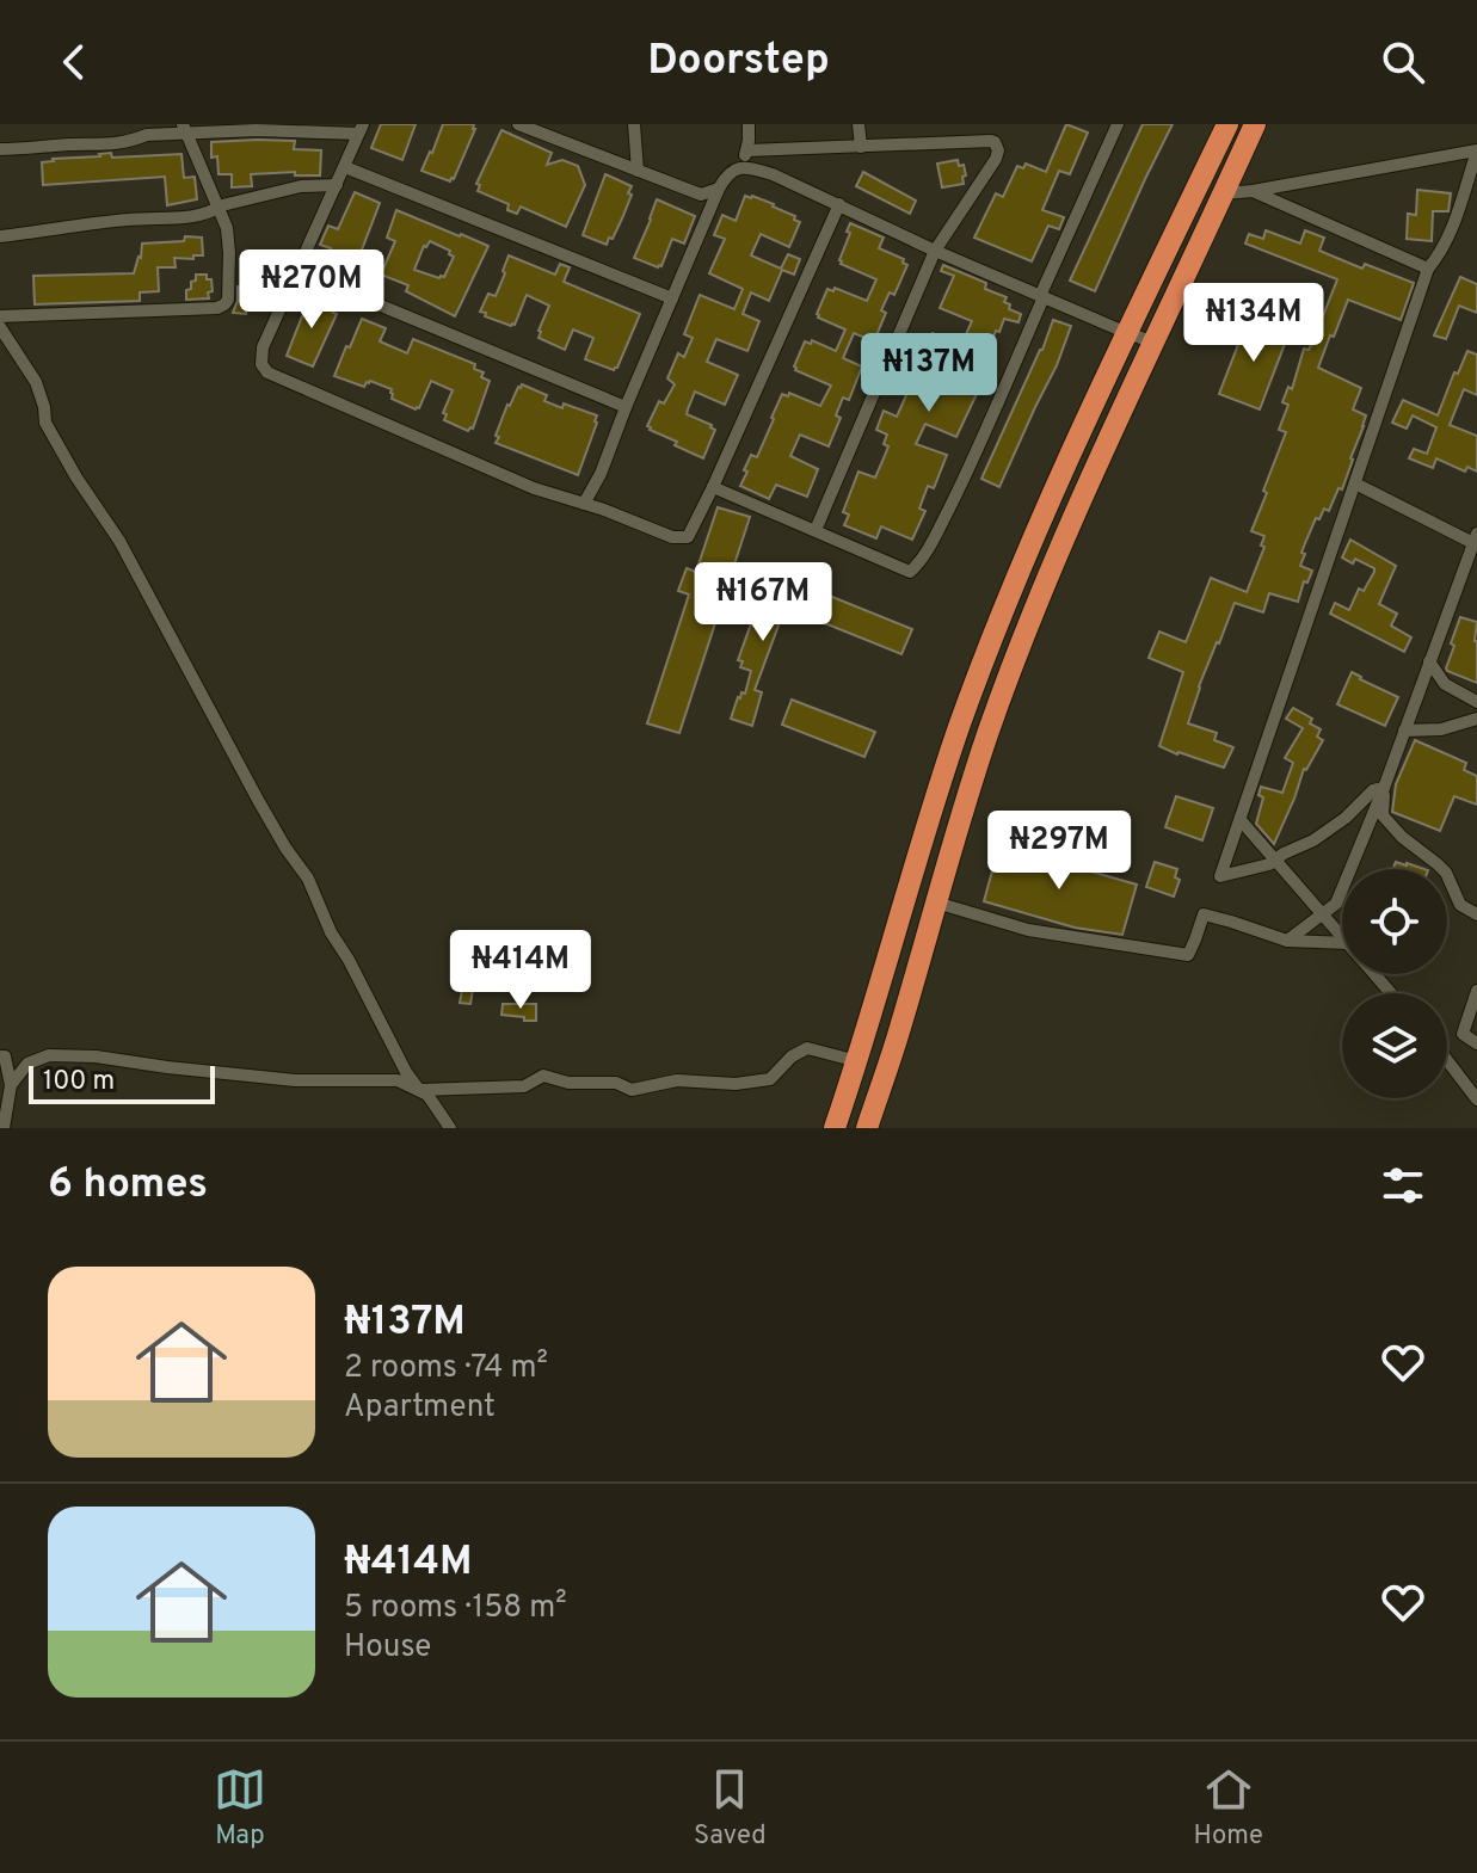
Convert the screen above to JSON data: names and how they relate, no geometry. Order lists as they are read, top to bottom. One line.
{"scale_bar":"100 m","page":{"header":"Doorstep","price":["₦270M","₦134M","₦137M","₦167M","₦297M","₦414M"],"scale":"100 m","heading":"6 homes","list":[{"name":"₦137M","note":"2 rooms · 74 m² · Apartment"},{"name":"₦414M","note":"5 rooms · 158 m² · House"}],"tabs":["Map","Saved","Home"]}}
